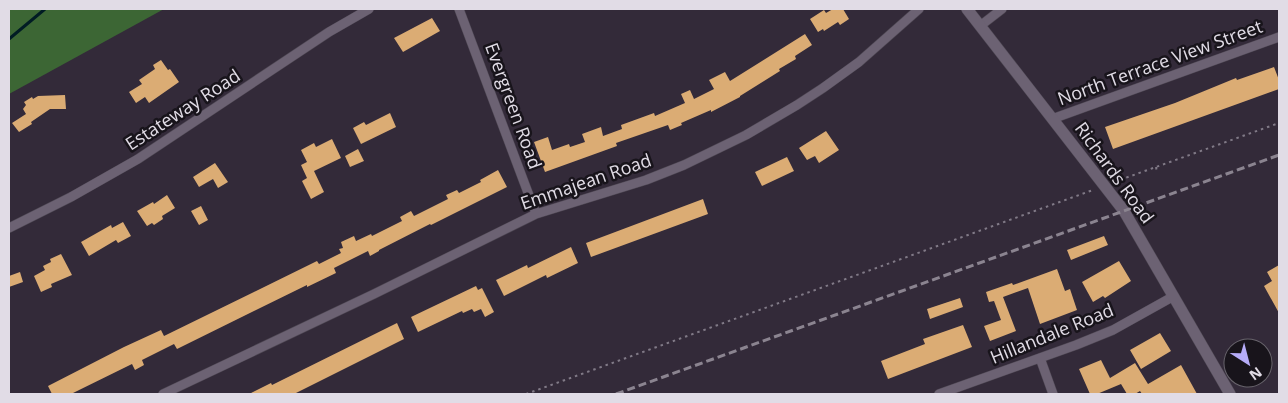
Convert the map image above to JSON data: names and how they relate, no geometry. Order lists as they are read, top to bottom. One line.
{"streets":{"street":["North Terrace View Street","Evergreen Road","Estateway Road","Richards Road","Emmajean Road","Hillandale Road"]},"crossings":[["North Terrace View Street","Richards Road"],["Evergreen Road","Emmajean Road"],["Richards Road","Hillandale Road"]],"north":"bottom right"}
